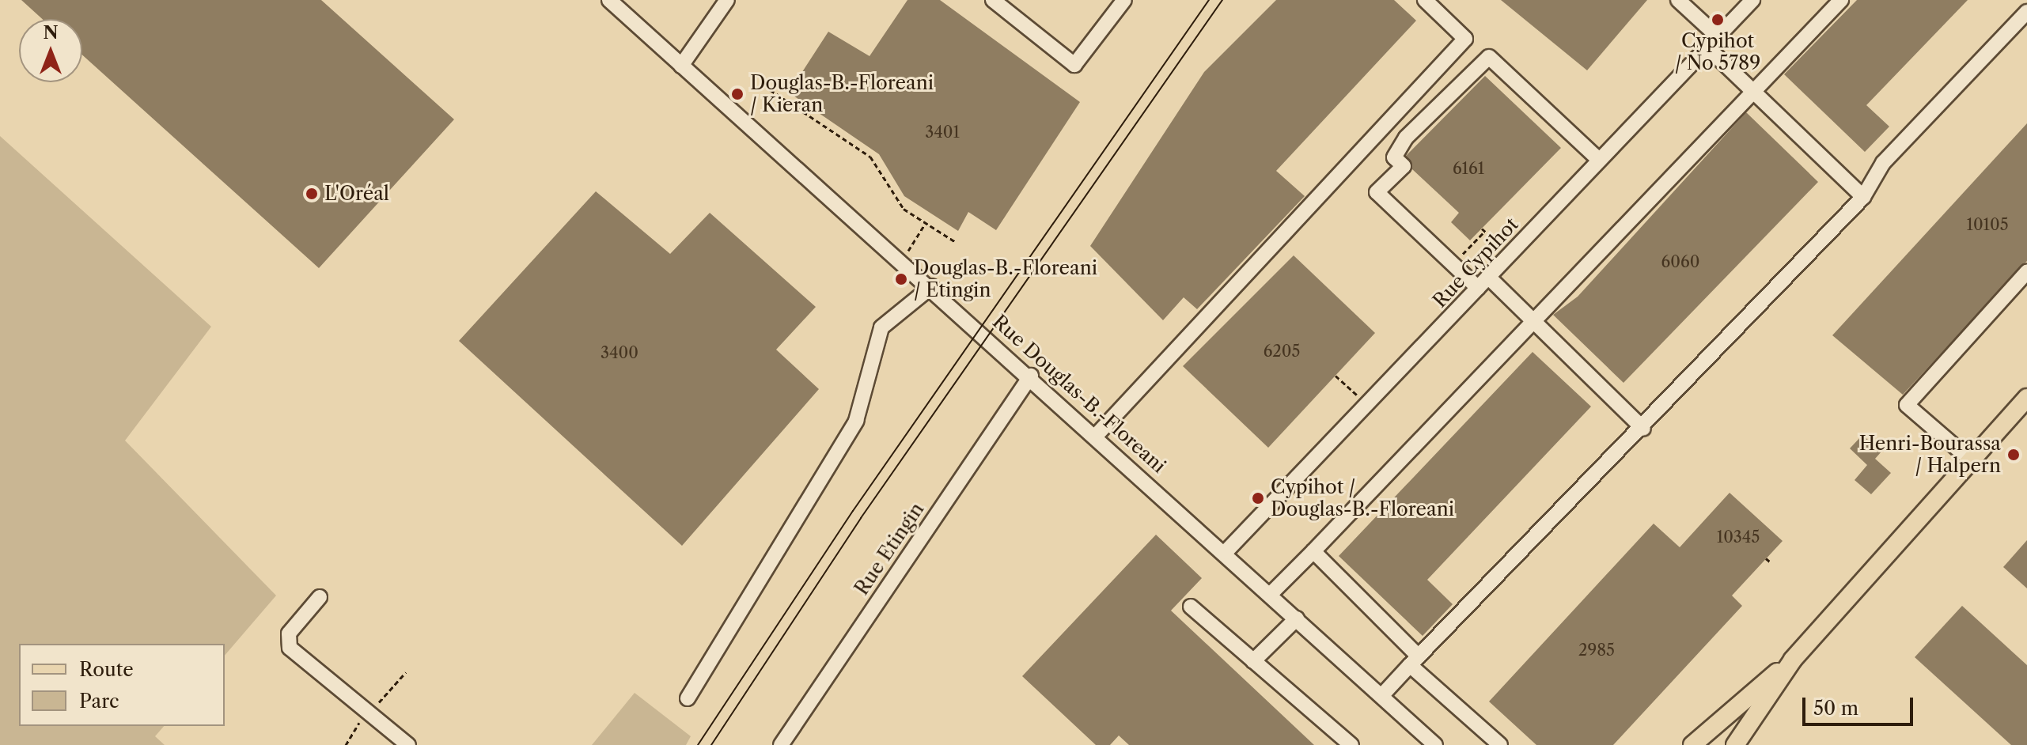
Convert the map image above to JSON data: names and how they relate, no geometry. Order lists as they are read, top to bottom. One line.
{"streets":{"street":["Rue Cypihot","Rue Douglas-B.-Floreani","Rue Etingin"]},"crossings":[["Rue Cypihot","Rue Douglas-B.-Floreani"],["Rue Douglas-B.-Floreani","Rue Etingin"]],"places":["Cypihot / No 5789","Douglas-B.-Floreani / Kieran","L'Oréal","Douglas-B.-Floreani / Etingin","Henri-Bourassa / Halpern","Cypihot / Douglas-B.-Floreani"],"house_numbers":["3401","6161","10105","6060","6205","3400","10345","2985"],"legend":["Route","Parc"],"scale_bar":"50 m","north":"top"}
